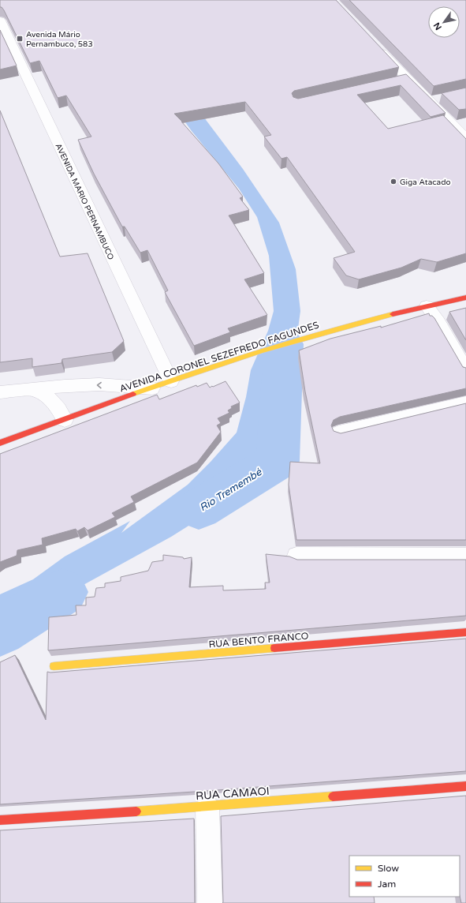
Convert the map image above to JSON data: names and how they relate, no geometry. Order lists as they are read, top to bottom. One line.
{"streets":{"street":["AVENIDA MARIO PERNAMBUCO","AVENIDA CORONEL SEZEFREDO FAGUNDES","RUA BENTO FRANCO","RUA CAMAOI"]},"crossings":[["AVENIDA MARIO PERNAMBUCO","AVENIDA CORONEL SEZEFREDO FAGUNDES"]],"water":["Rio Tremembé"],"places":{"transit":["Avenida Mário Pernambuco, 583"],"other":["Giga Atacado"]},"legend":["Slow","Jam"],"north":"bottom left"}
